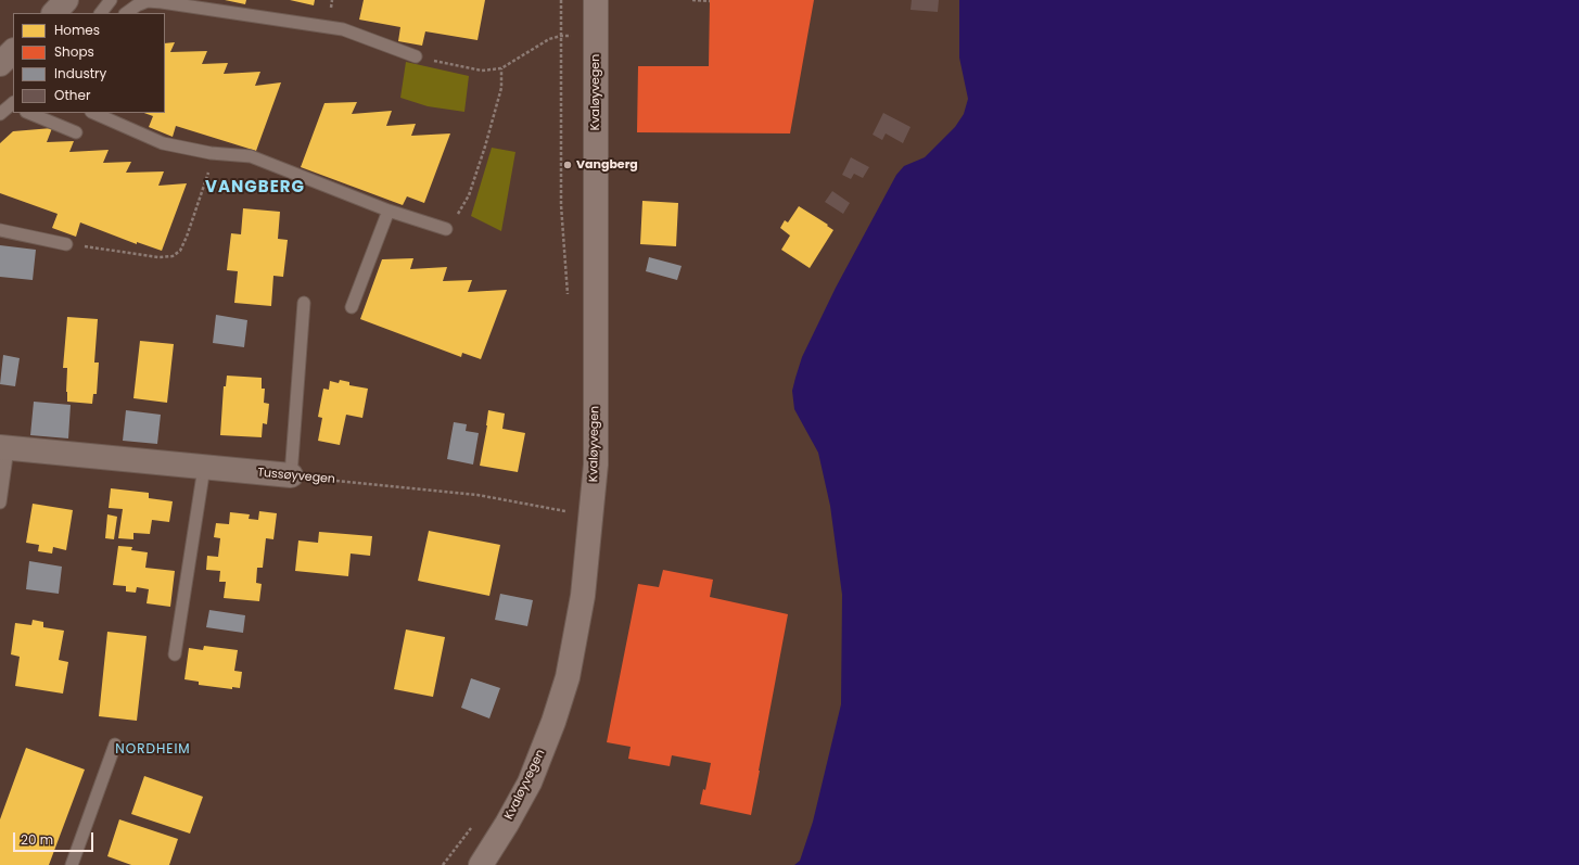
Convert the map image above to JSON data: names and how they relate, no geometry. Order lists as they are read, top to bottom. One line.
{"streets":{"street":["Kvaløyvegen","Tussøyvegen"]},"crossings":[["Kvaløyvegen","Tussøyvegen"]],"districts":["VANGBERG","NORDHEIM"],"places":["Vangberg"],"legend":["Homes","Shops","Industry","Other"],"scale_bar":"20 m"}
